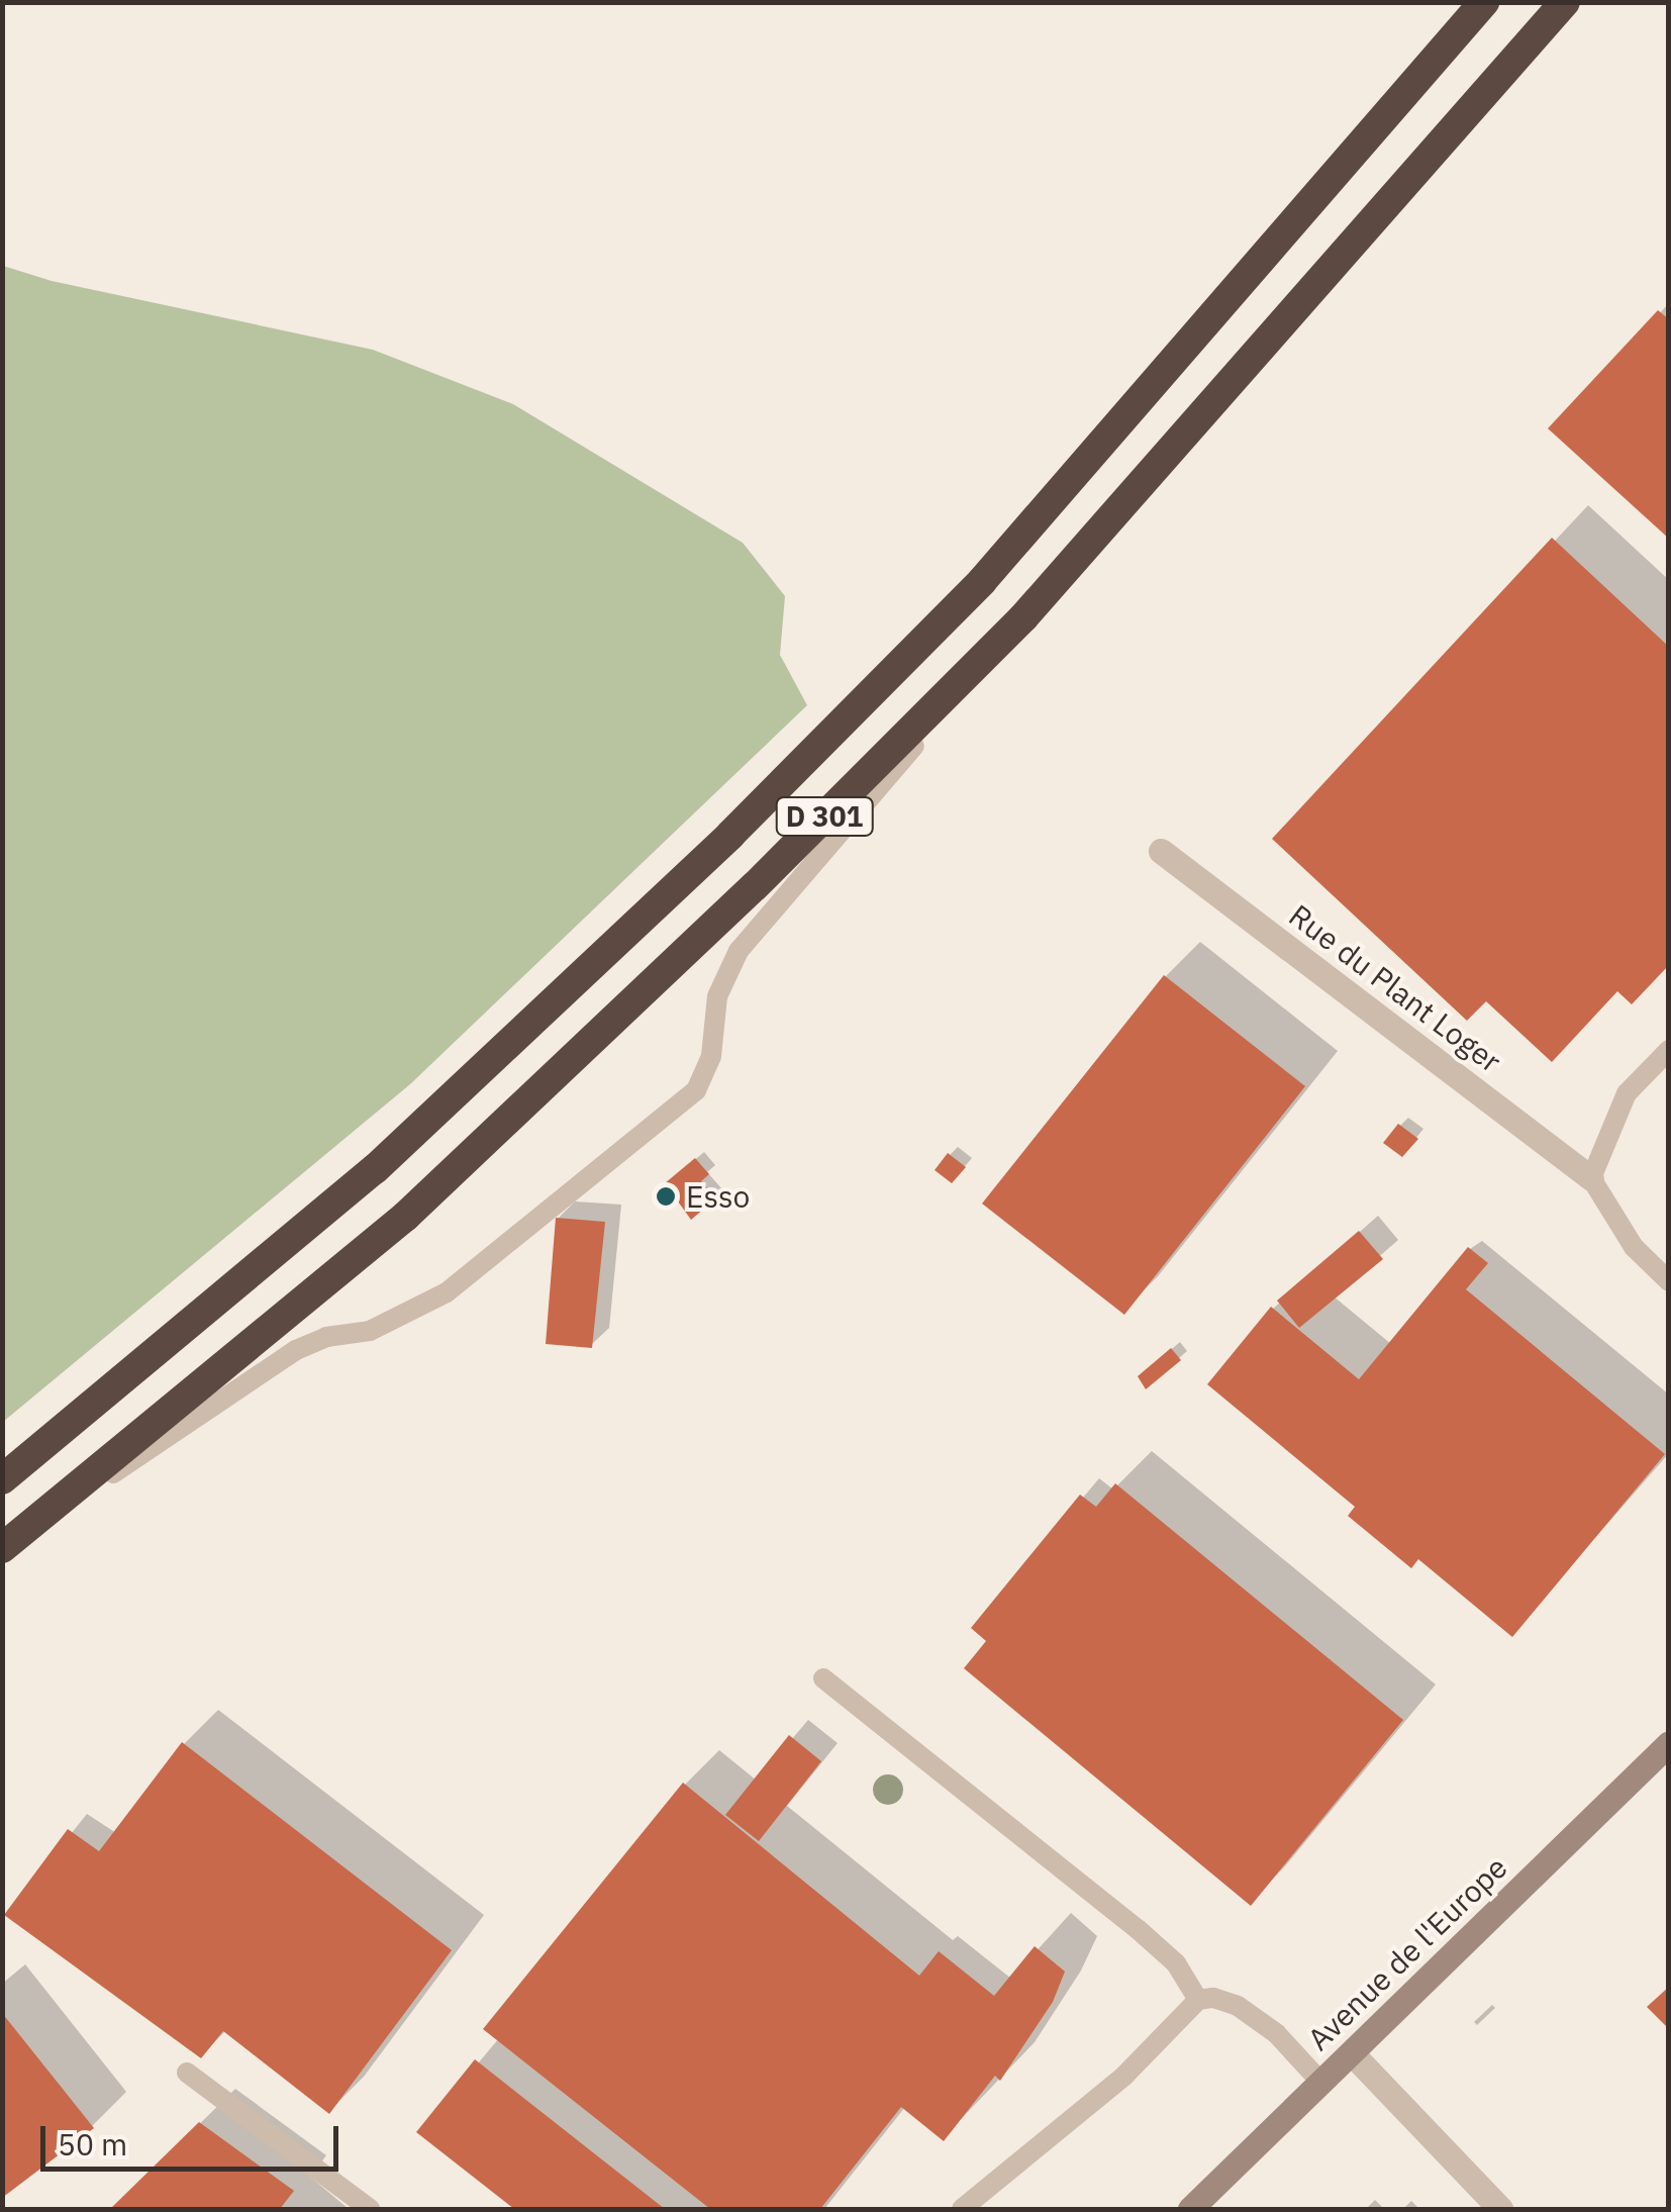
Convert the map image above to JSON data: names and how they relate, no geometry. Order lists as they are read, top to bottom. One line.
{"streets":{"highway":["D 301"],"street":["Rue du Plant Loger","Avenue de l'Europe"]},"places":["Esso"],"scale_bar":"50 m"}
